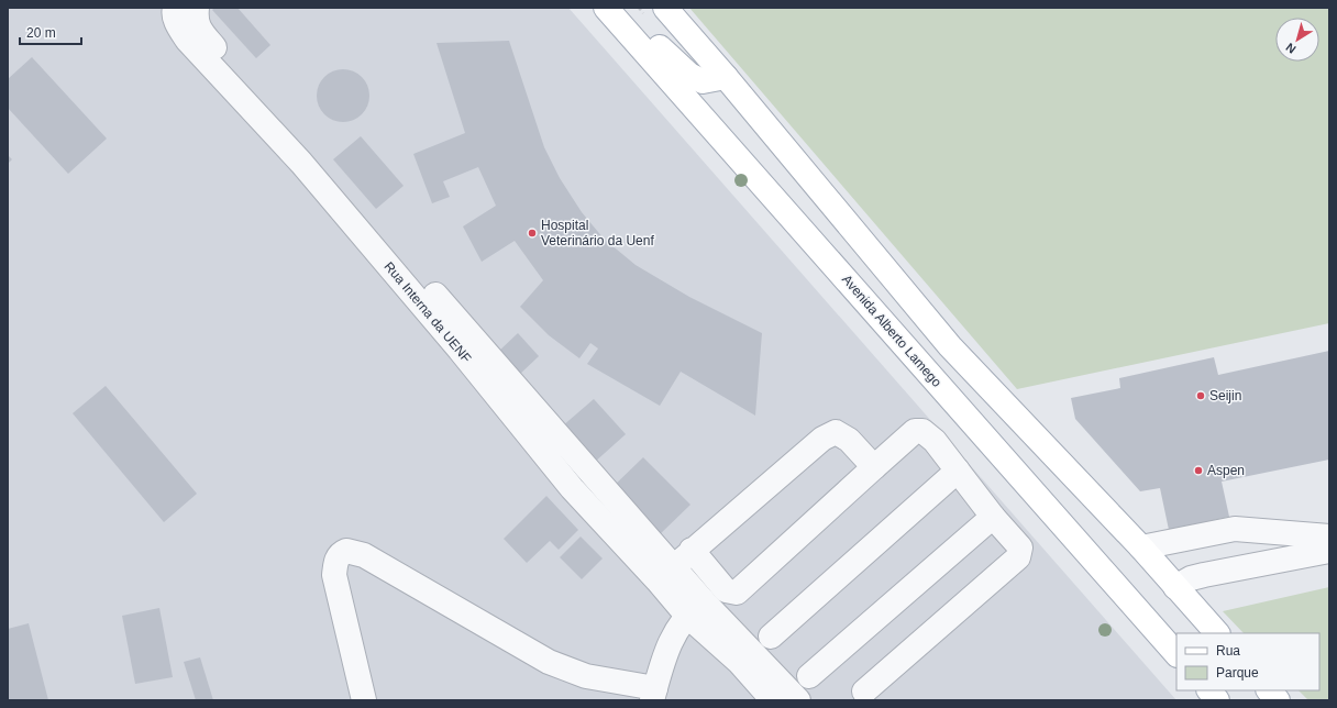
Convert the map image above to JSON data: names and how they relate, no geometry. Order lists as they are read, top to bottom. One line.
{"streets":{"main road":["Avenida Alberto Lamego"],"street":["Rua Interna da UENF"]},"places":["Hospital Veterinário da Uenf","Seijin","Aspen"],"legend":["Rua","Parque"],"scale_bar":"20 m","north":"bottom left"}
